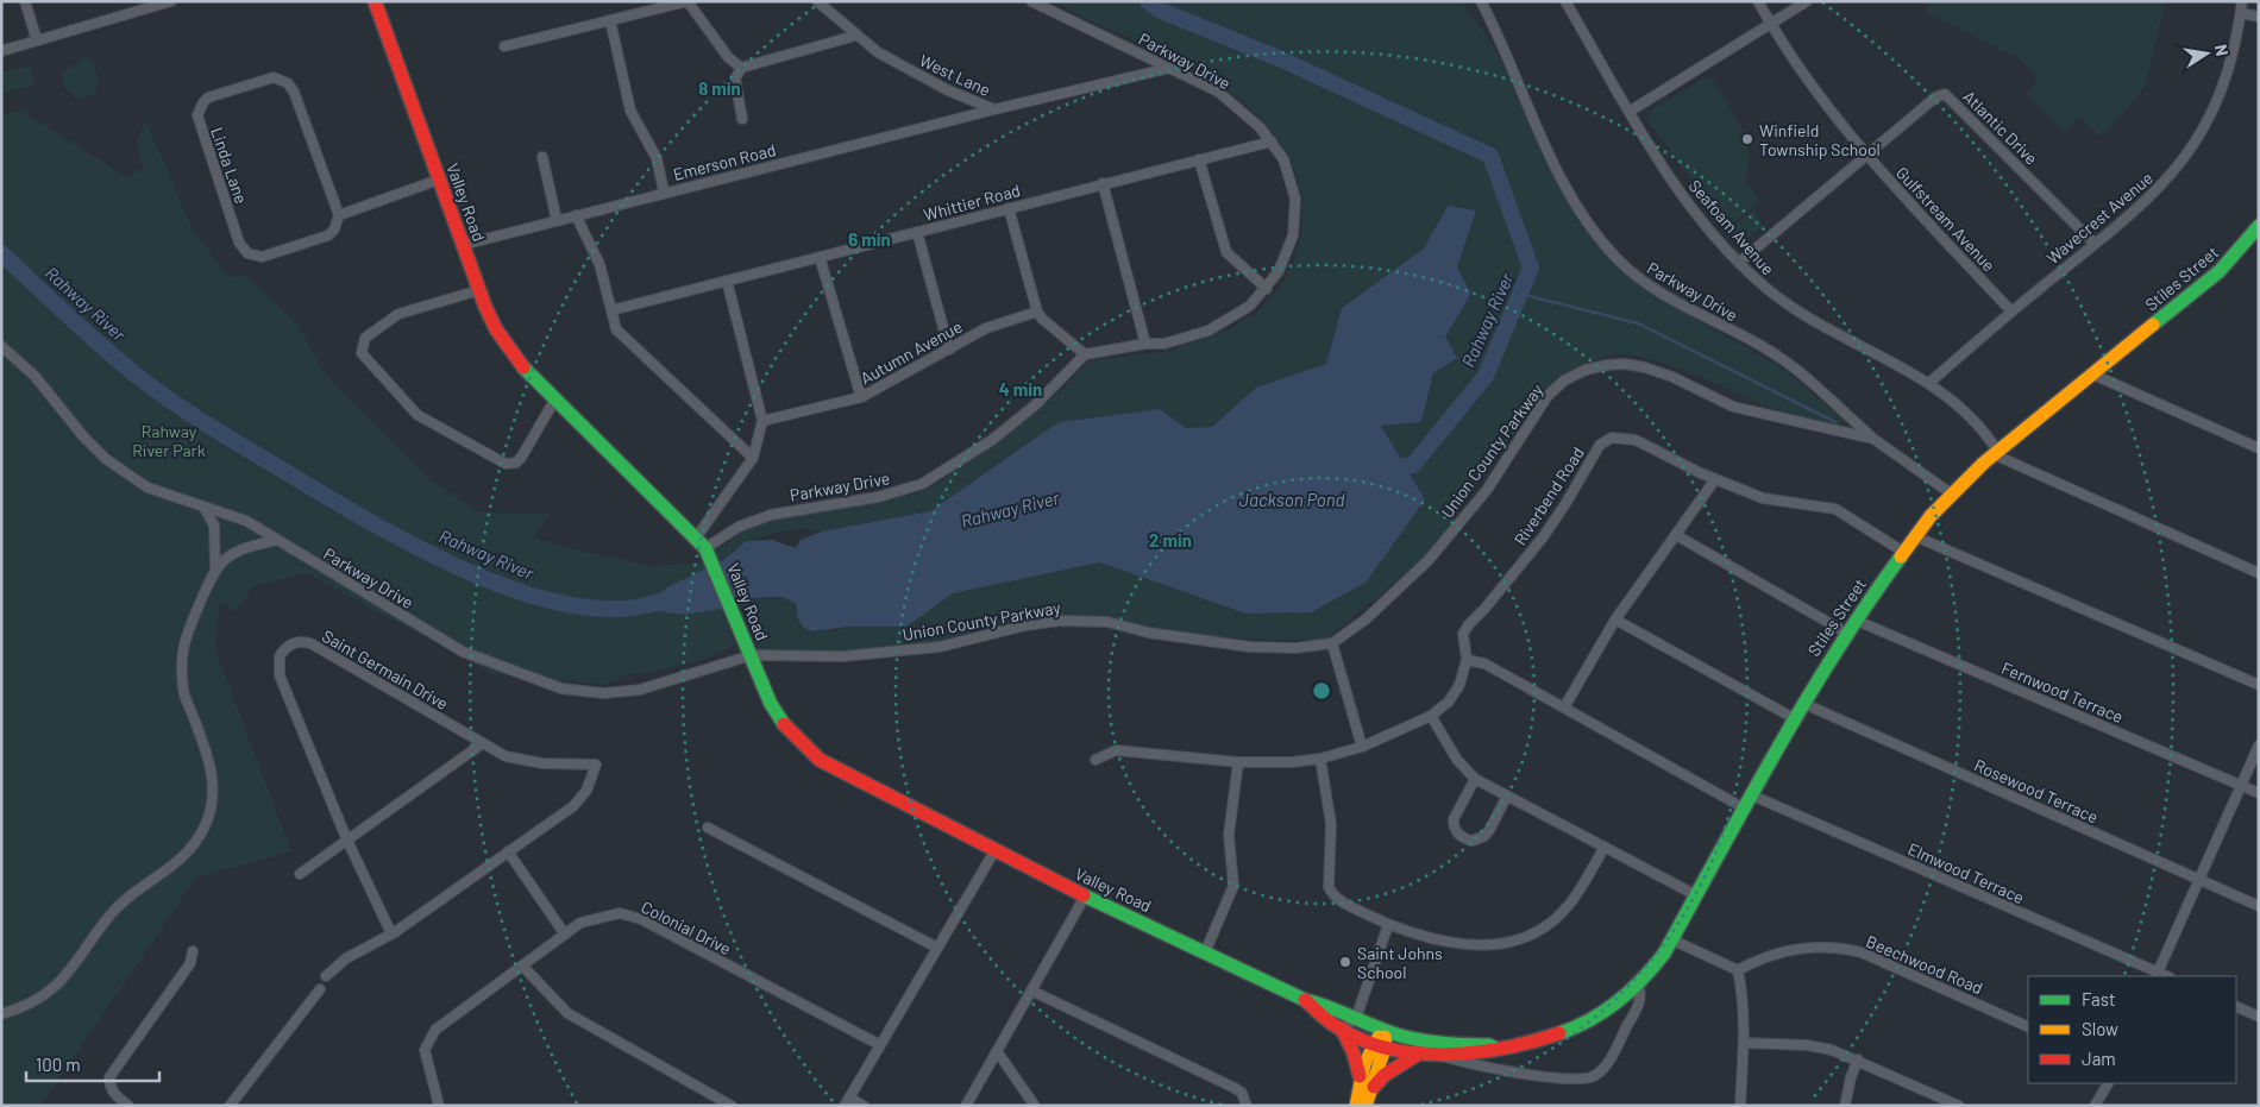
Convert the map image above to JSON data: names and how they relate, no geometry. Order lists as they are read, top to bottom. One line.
{"streets":{"street":["Parkway Drive","West Lane","Atlantic Drive","Emerson Road","Linda Lane","Valley Road","Whittier Road","Wavecrest Avenue","Gulfstream Avenue","Seafoam Avenue","Stiles Street","Autumn Avenue","Union County Parkway","Riverbend Road","Saint Germain Drive","Fernwood Terrace","Rosewood Terrace","Elmwood Terrace","Colonial Drive","Beechwood Road"]},"crossings":[["Parkway Drive","West Lane"],["Parkway Drive","Valley Road"],["Parkway Drive","Whittier Road"],["Parkway Drive","Union County Parkway"],["West Lane","Emerson Road"],["Atlantic Drive","Wavecrest Avenue"],["Atlantic Drive","Gulfstream Avenue"],["Atlantic Drive","Seafoam Avenue"],["Emerson Road","Valley Road"],["Valley Road","Stiles Street"],["Valley Road","Union County Parkway"],["Wavecrest Avenue","Gulfstream Avenue"],["Wavecrest Avenue","Seafoam Avenue"],["Seafoam Avenue","Stiles Street"],["Stiles Street","Union County Parkway"],["Stiles Street","Riverbend Road"],["Stiles Street","Fernwood Terrace"],["Stiles Street","Rosewood Terrace"],["Stiles Street","Elmwood Terrace"]],"water":["Rahway River","Jackson Pond"],"parks":["Rahway River Park"],"places":["Winfield Township School","Saint Johns School"],"legend":["Fast","Slow","Jam"],"scale_bar":"100 m","north":"right","rings":["8 min","6 min","4 min","2 min"]}
